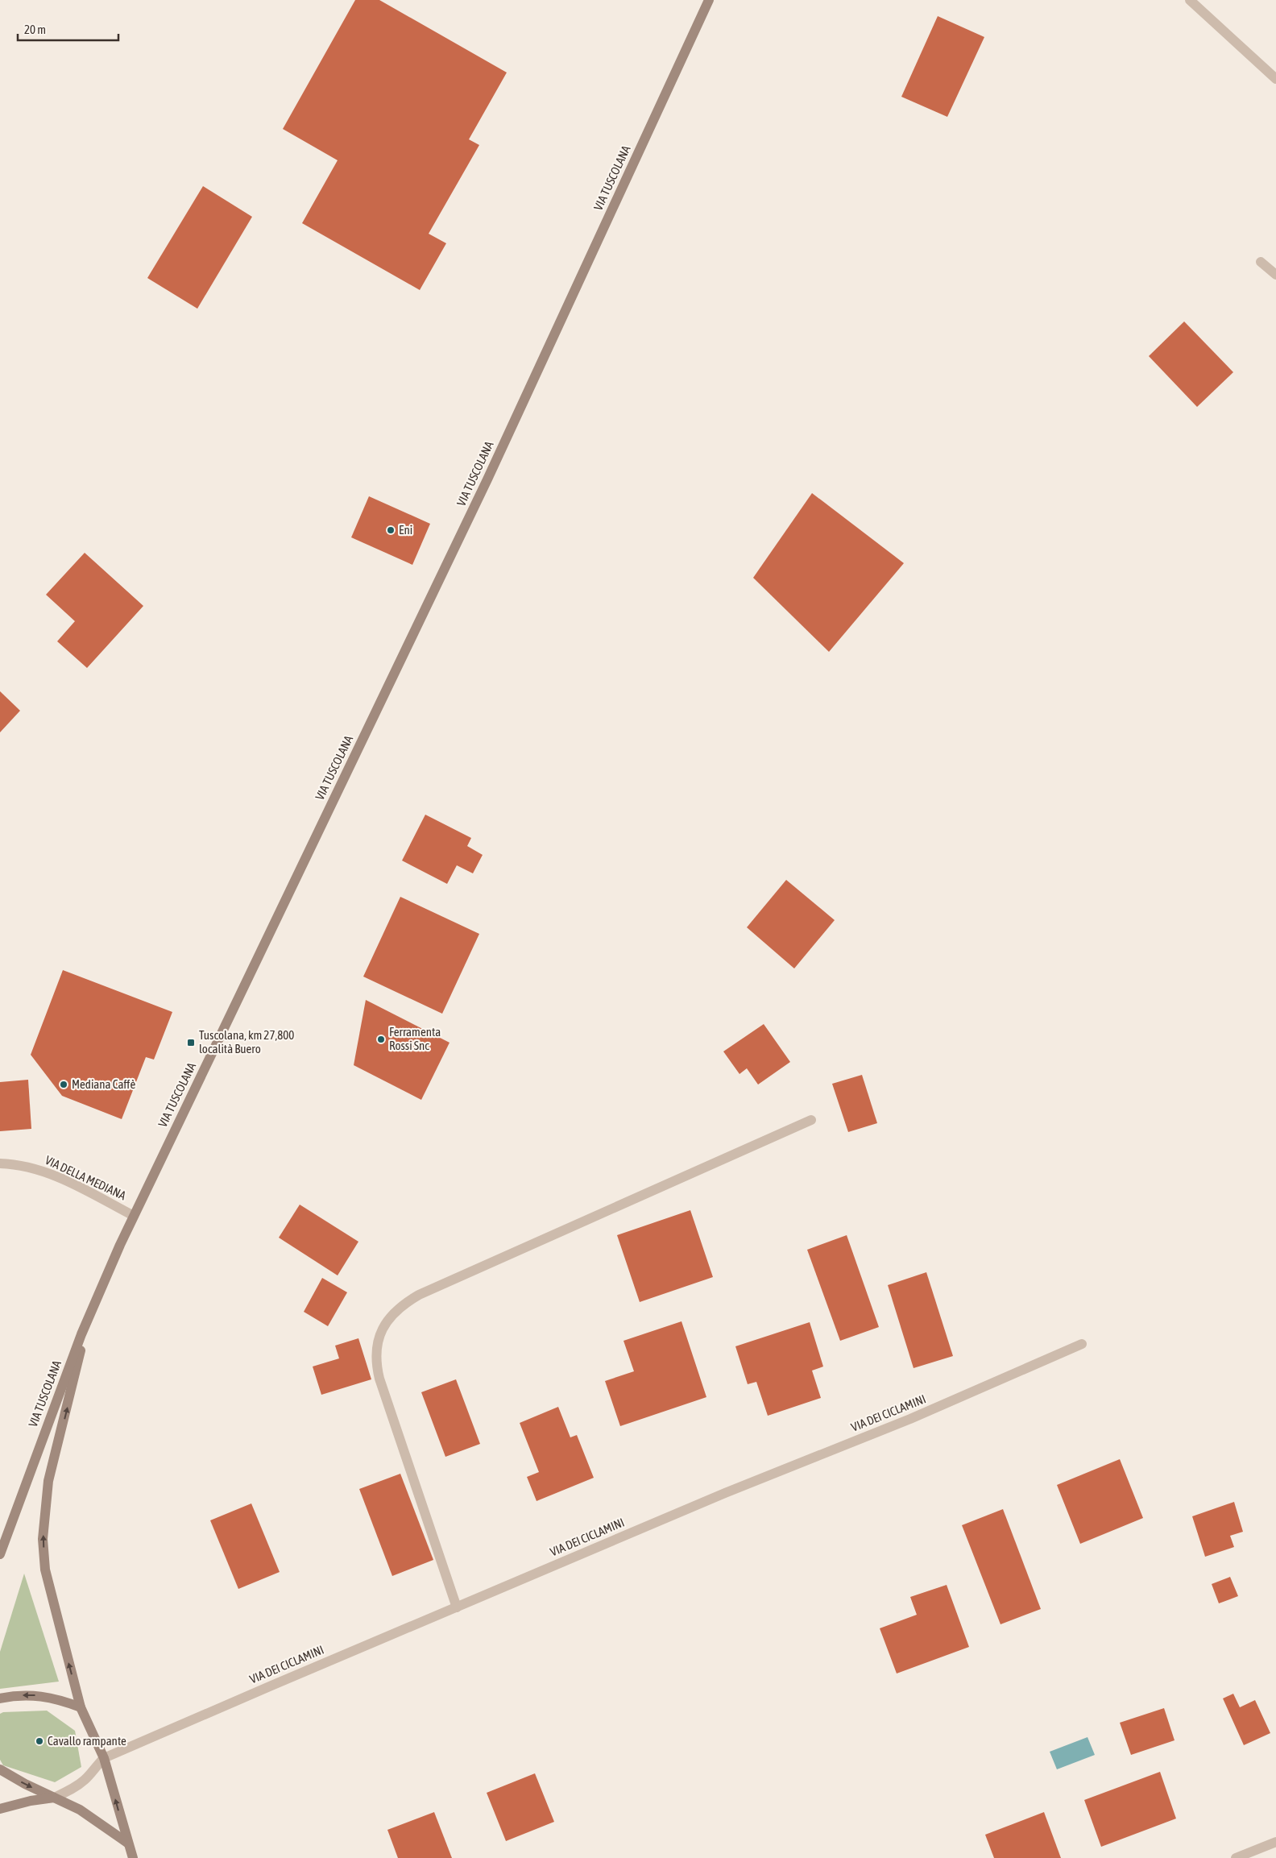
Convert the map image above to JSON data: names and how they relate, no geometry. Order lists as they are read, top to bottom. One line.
{"streets":{"main road":["VIA TUSCOLANA"],"street":["VIA DELLA MEDIANA","VIA DEI CICLAMINI"]},"crossings":[["VIA TUSCOLANA","VIA DELLA MEDIANA"]],"places":{"other":["Eni","Ferramenta Rossi Snc","Mediana Caffè","Cavallo rampante"],"transit":["Tuscolana, km 27,800 località Buero"]},"scale_bar":"20 m"}
